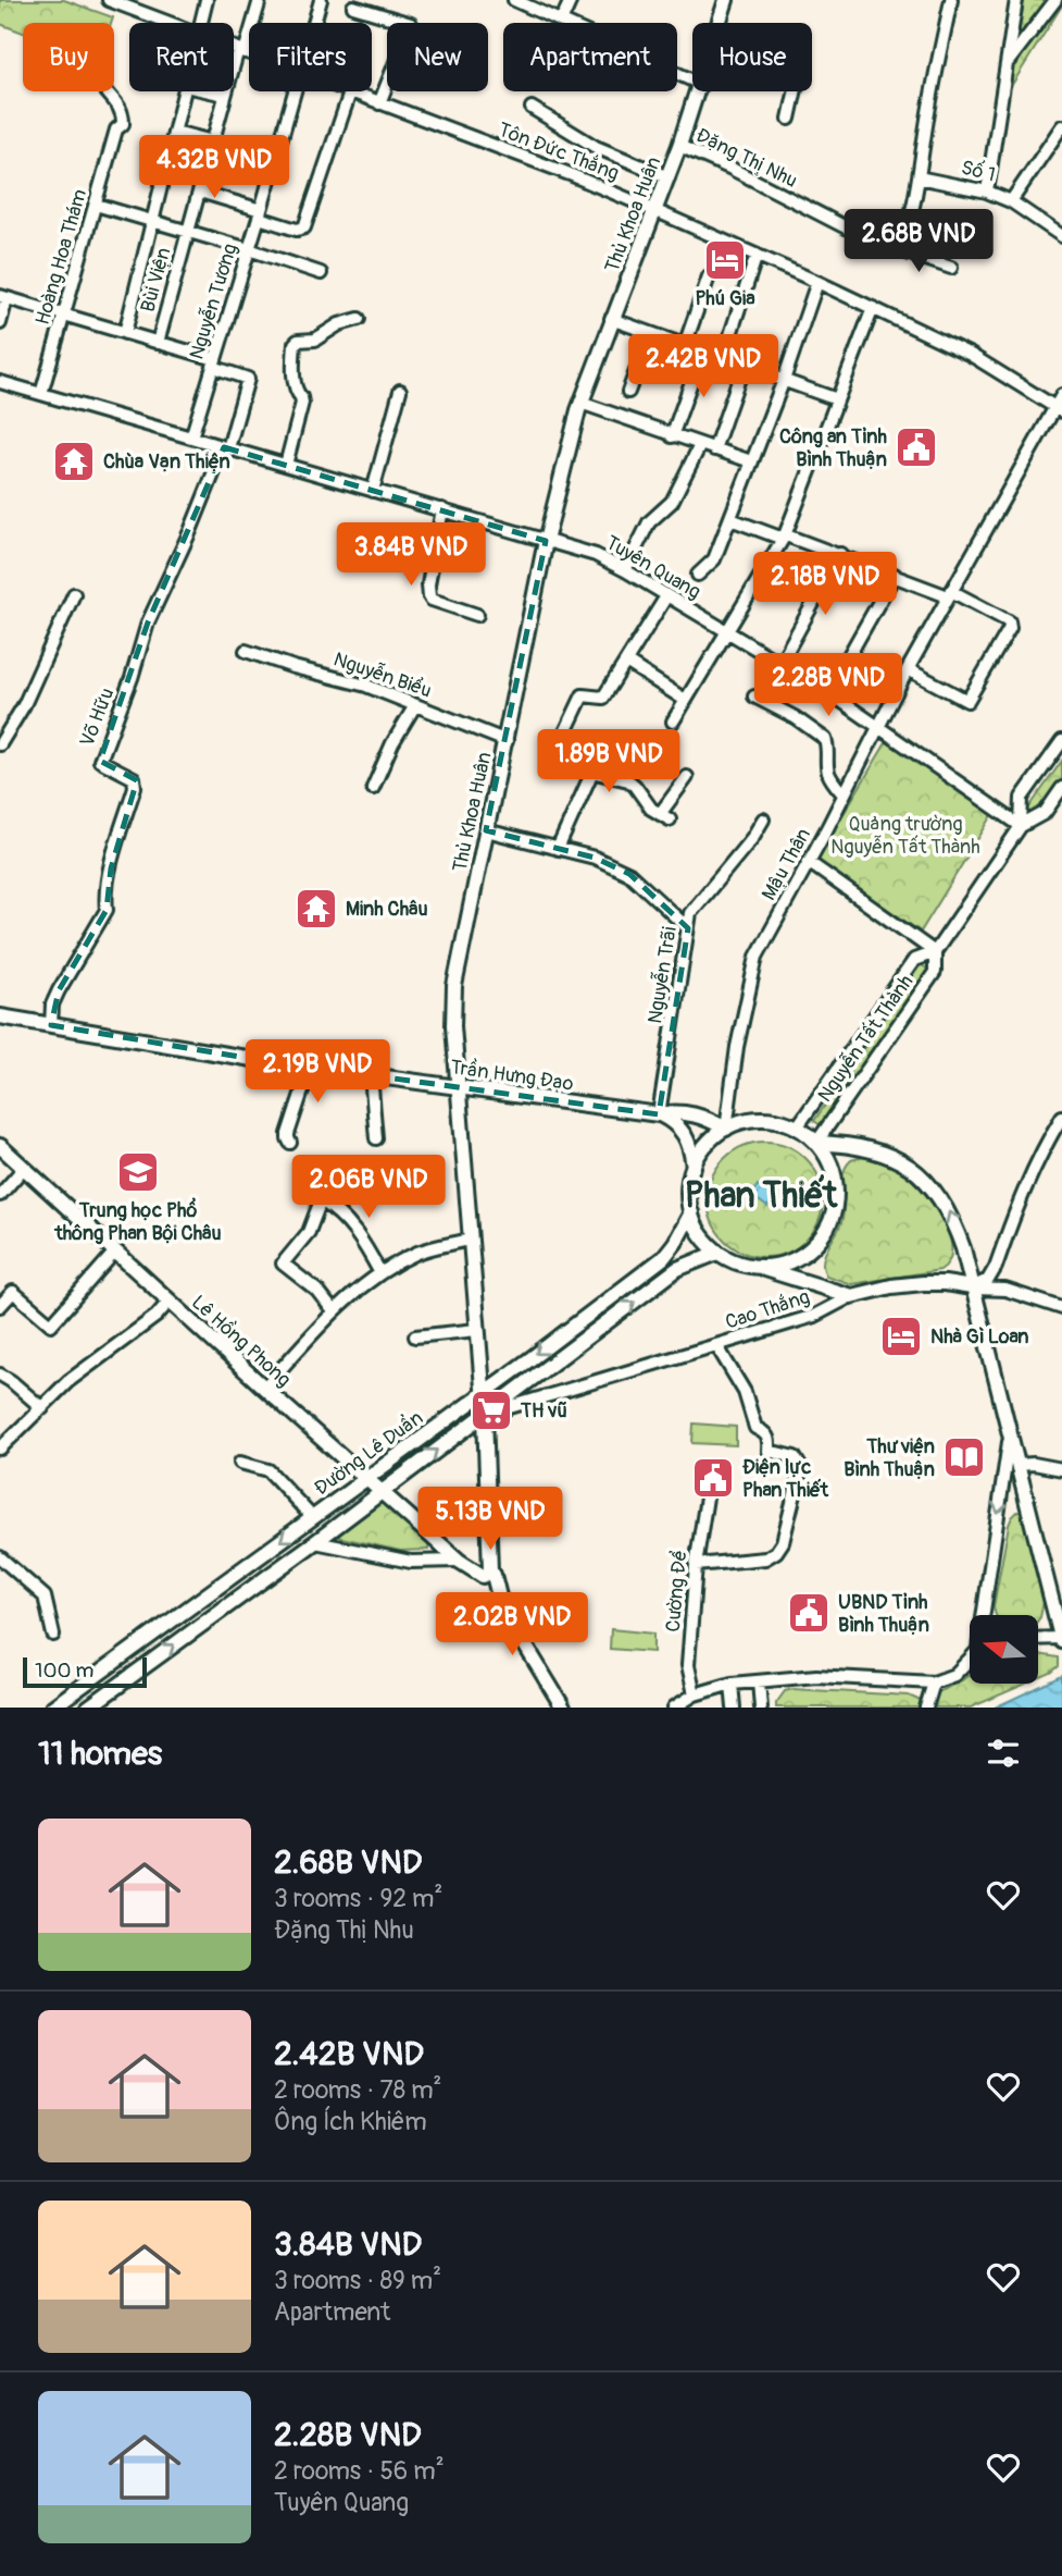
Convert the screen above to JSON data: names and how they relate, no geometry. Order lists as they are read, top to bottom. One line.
{"streets":{"main road":["Thủ Khoa Huân","Trần Hưng Đạo","Cao Thắng","Lê Hồng Phong","Đường Lê Duẩn"],"street":["Tôn Đức Thắng","Đặng Thị Nhu","Số 1","Hoàng Hoa Thám","Bùi Viện","Nguyễn Tương","Tuyên Quang","Nguyễn Biểu","Võ Hữu","Mậu Thân","Nguyễn Trãi","Nguyễn Tất Thành","Cường Để"]},"crossings":[["Tôn Đức Thắng","Thủ Khoa Huân"],["Tôn Đức Thắng","Bùi Viện"],["Tôn Đức Thắng","Mậu Thân"],["Đặng Thị Nhu","Thủ Khoa Huân"],["Thủ Khoa Huân","Tuyên Quang"],["Thủ Khoa Huân","Nguyễn Biểu"],["Thủ Khoa Huân","Trần Hưng Đạo"],["Thủ Khoa Huân","Cao Thắng"],["Thủ Khoa Huân","Lê Hồng Phong"],["Thủ Khoa Huân","Đường Lê Duẩn"],["Hoàng Hoa Thám","Tuyên Quang"],["Nguyễn Tương","Tuyên Quang"],["Tuyên Quang","Võ Hữu"],["Tuyên Quang","Mậu Thân"],["Tuyên Quang","Nguyễn Tất Thành"],["Võ Hữu","Trần Hưng Đạo"],["Mậu Thân","Nguyễn Tất Thành"],["Mậu Thân","Trần Hưng Đạo"],["Mậu Thân","Đường Lê Duẩn"],["Nguyễn Trãi","Trần Hưng Đạo"],["Nguyễn Tất Thành","Trần Hưng Đạo"],["Nguyễn Tất Thành","Đường Lê Duẩn"],["Trần Hưng Đạo","Đường Lê Duẩn"],["Cao Thắng","Đường Lê Duẩn"],["Lê Hồng Phong","Đường Lê Duẩn"]],"districts":["Phan Thiết"],"parks":["Quảng trường Nguyễn Tất Thành"],"places":{"hotel":["Phú Gia","Nhà Gì Loan"],"public building":["Công an Tỉnh Bình Thuận","Điện lực Phan Thiết","UBND Tỉnh Bình Thuận"],"temple":["Chùa Vạn Thiện","Minh Châu"],"school or university":["Trung học Phổ thông Phan Bội Châu"],"supermarket":["TH vũ"],"library":["Thư viện Bình Thuận"]},"scale_bar":"100 m","north":"left","page":{"chip":["Buy","Rent","Filters","New","Apartment","House"],"price":["4.32B VND","2.68B VND","2.42B VND","3.84B VND","2.18B VND","2.28B VND","1.89B VND","2.19B VND","2.06B VND","5.13B VND","2.02B VND"],"scale":"100 m","heading":"11 homes","list":[{"name":"2.68B VND","note":"3 rooms · 92 m² · Đặng Thị Nhu"},{"name":"2.42B VND","note":"2 rooms · 78 m² · Ông Ích Khiêm"},{"name":"3.84B VND","note":"3 rooms · 89 m² · Apartment"},{"name":"2.28B VND","note":"2 rooms · 56 m² · Tuyên Quang"}]}}
